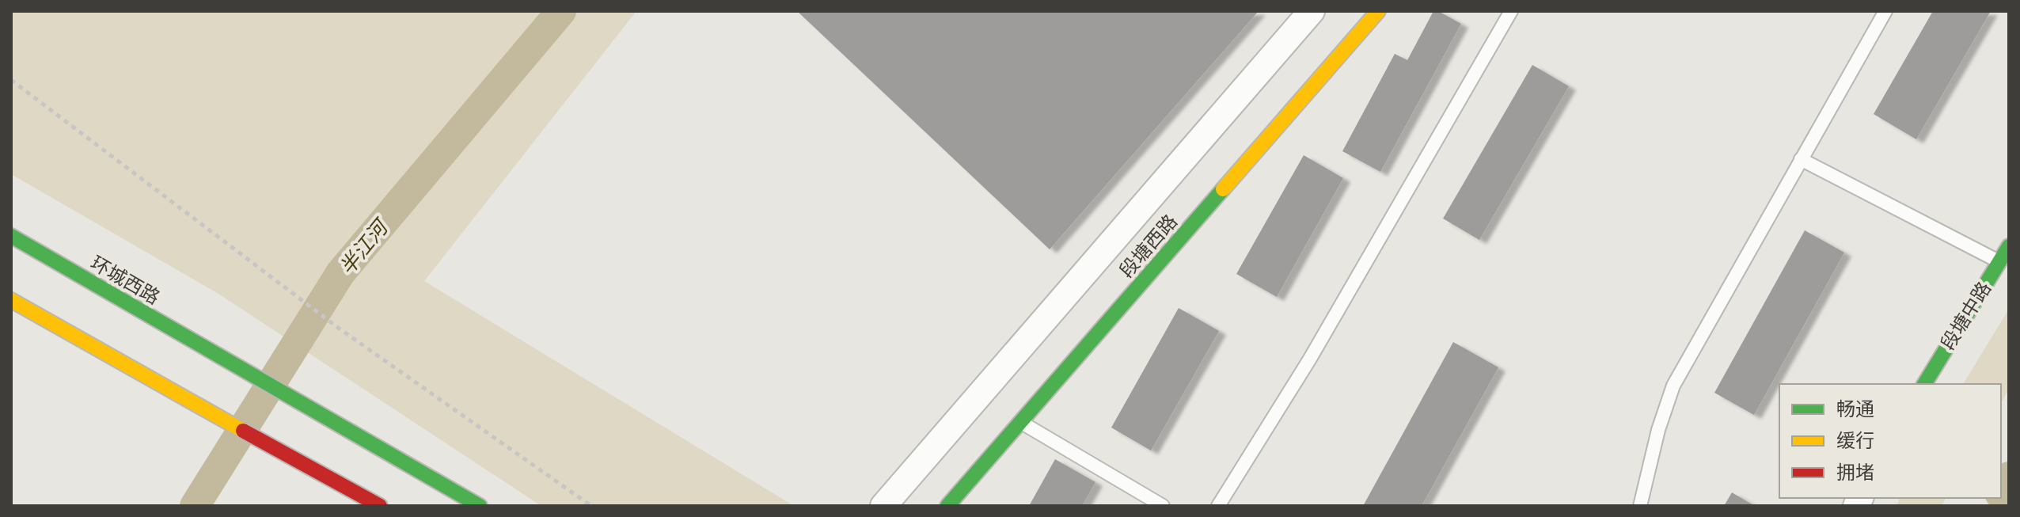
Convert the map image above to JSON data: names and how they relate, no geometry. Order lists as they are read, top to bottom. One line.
{"streets":{"main road":["段塘西路","环城西路","段塘中路"]},"water":["半江河"],"legend":["畅通","缓行","拥堵"]}
